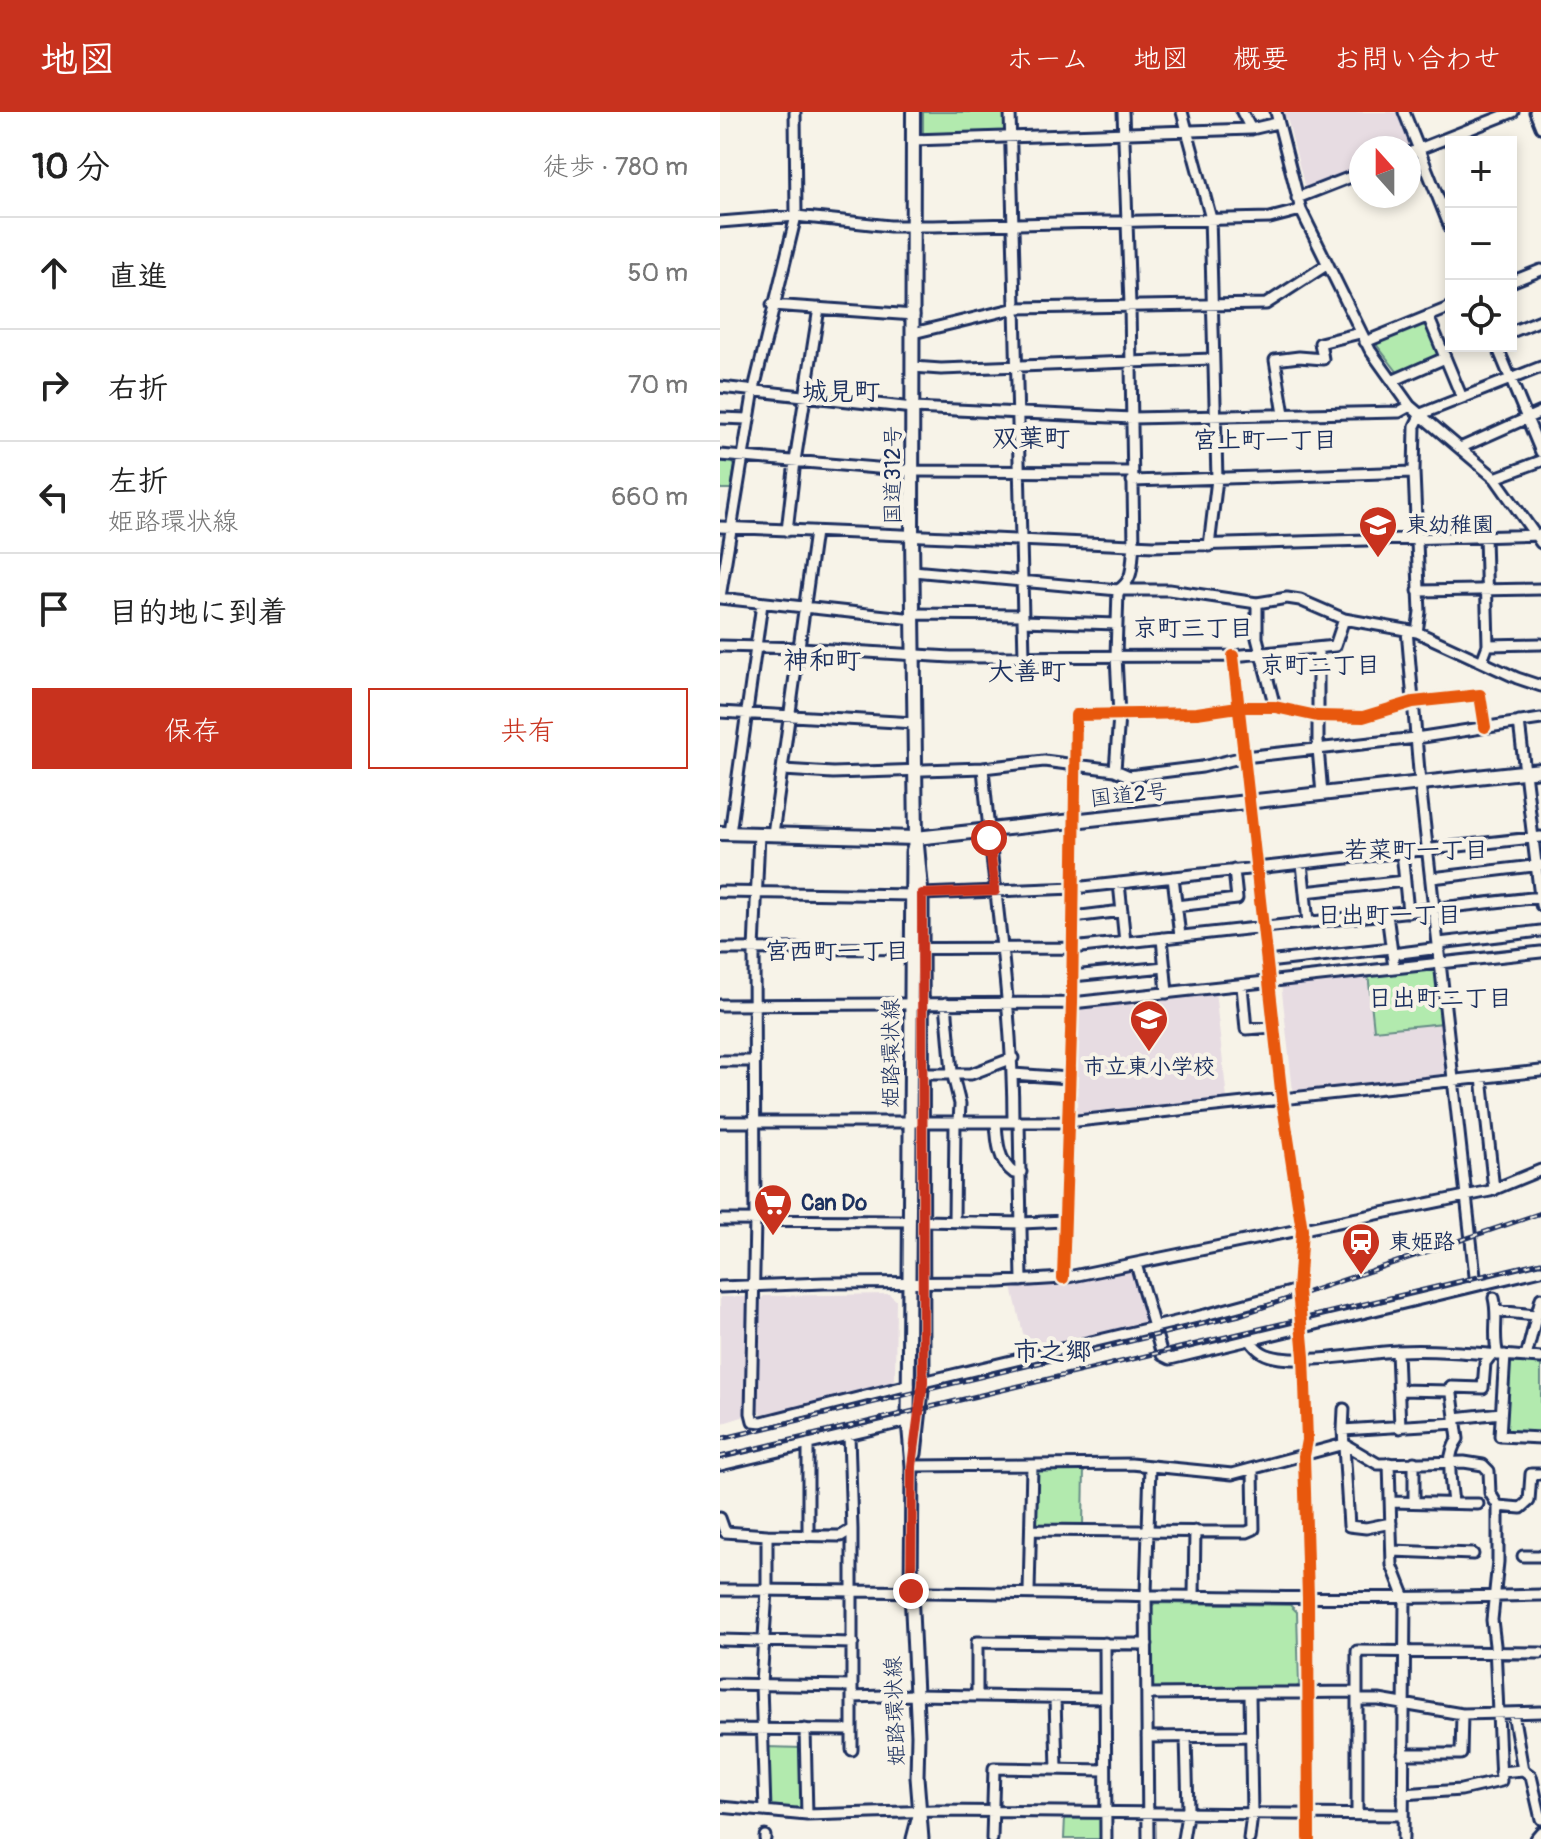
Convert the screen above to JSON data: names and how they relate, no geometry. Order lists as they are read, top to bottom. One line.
{"streets":{"highway":["国道312号","国道2号"],"main road":["姫路環状線"]},"crossings":[["国道312号","国道2号"],["国道312号","姫路環状線"],["国道2号","姫路環状線"]],"districts":["城見町","双葉町","宮上町一丁目","京町三丁目","神和町","京町二丁目","大善町","若菜町一丁目","日出町一丁目","宮西町一丁目","日出町二丁目","市之郷"],"places":{"school or university":["東幼稚園","市立東小学校"],"supermarket":["Can Do"],"station":["東姫路"]},"north":"top","page":{"header":"地図","nav":["ホーム","地図","概要","お問い合わせ"],"heading":["10 分","徒歩 · 780 m"],"map_buttons":["+","−"],"list":[["直進","50 m"],["右折","70 m"],["左折","姫路環状線","660 m"],"目的地に到着"],"buttons":["保存","共有"]}}
